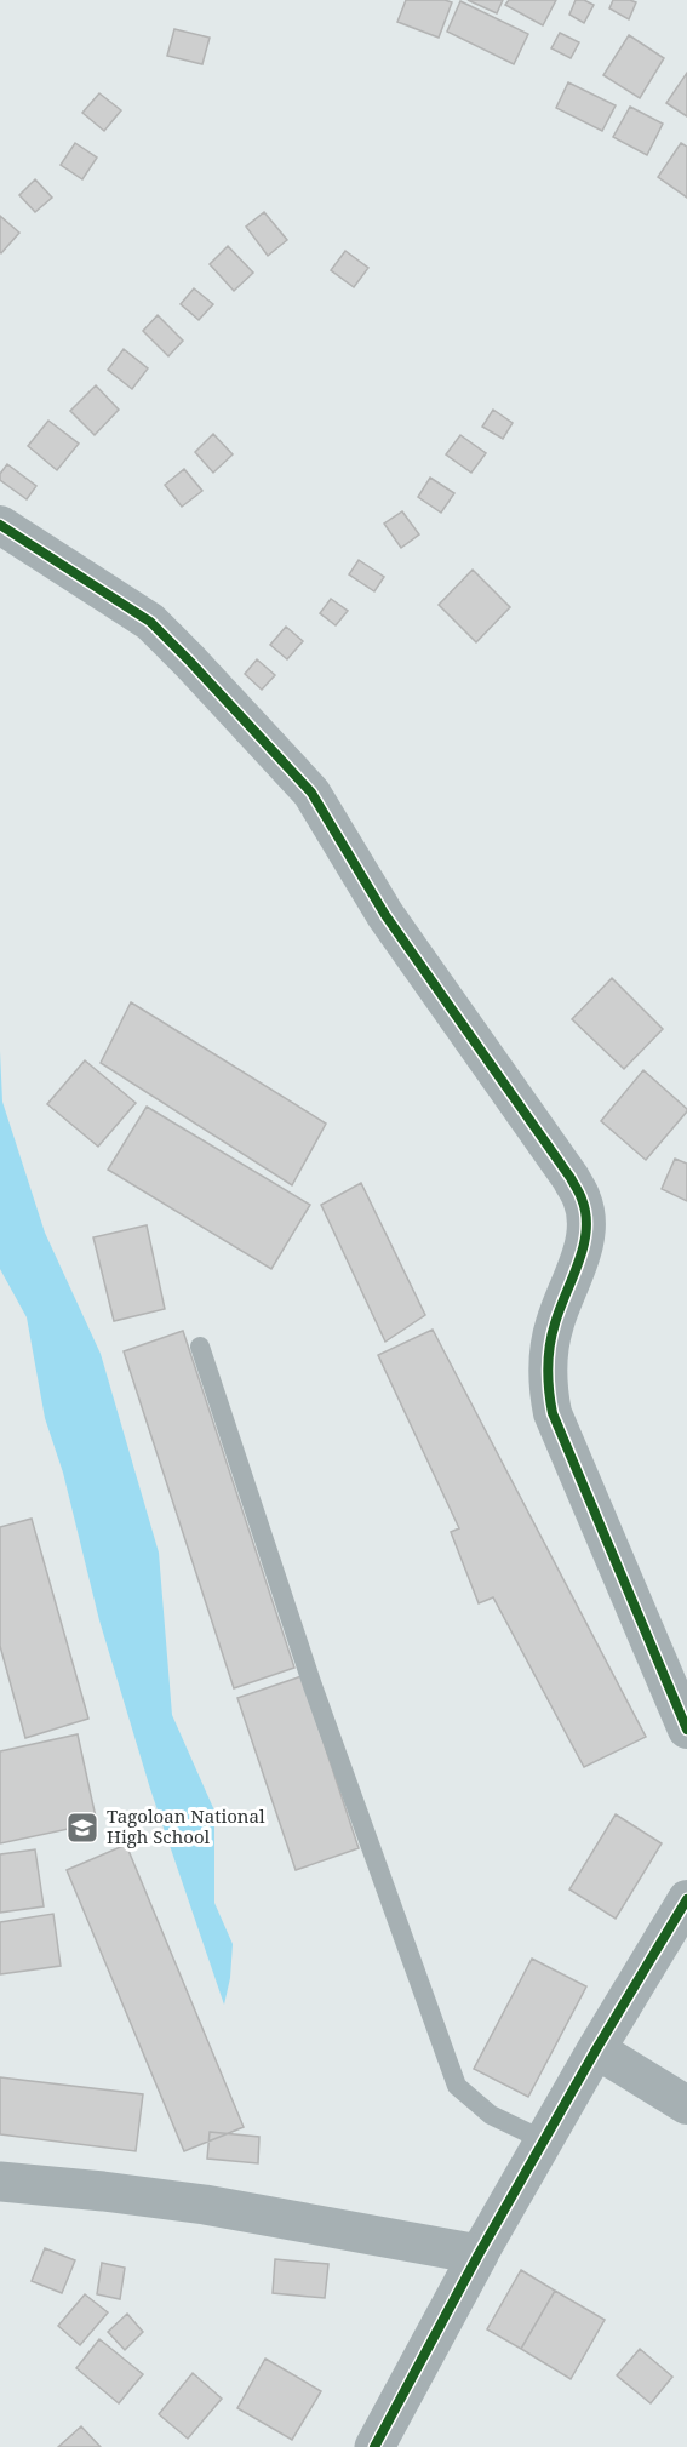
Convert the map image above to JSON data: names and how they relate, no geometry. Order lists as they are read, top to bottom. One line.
{"places":{"school or university":["Tagoloan National High School"]}}
